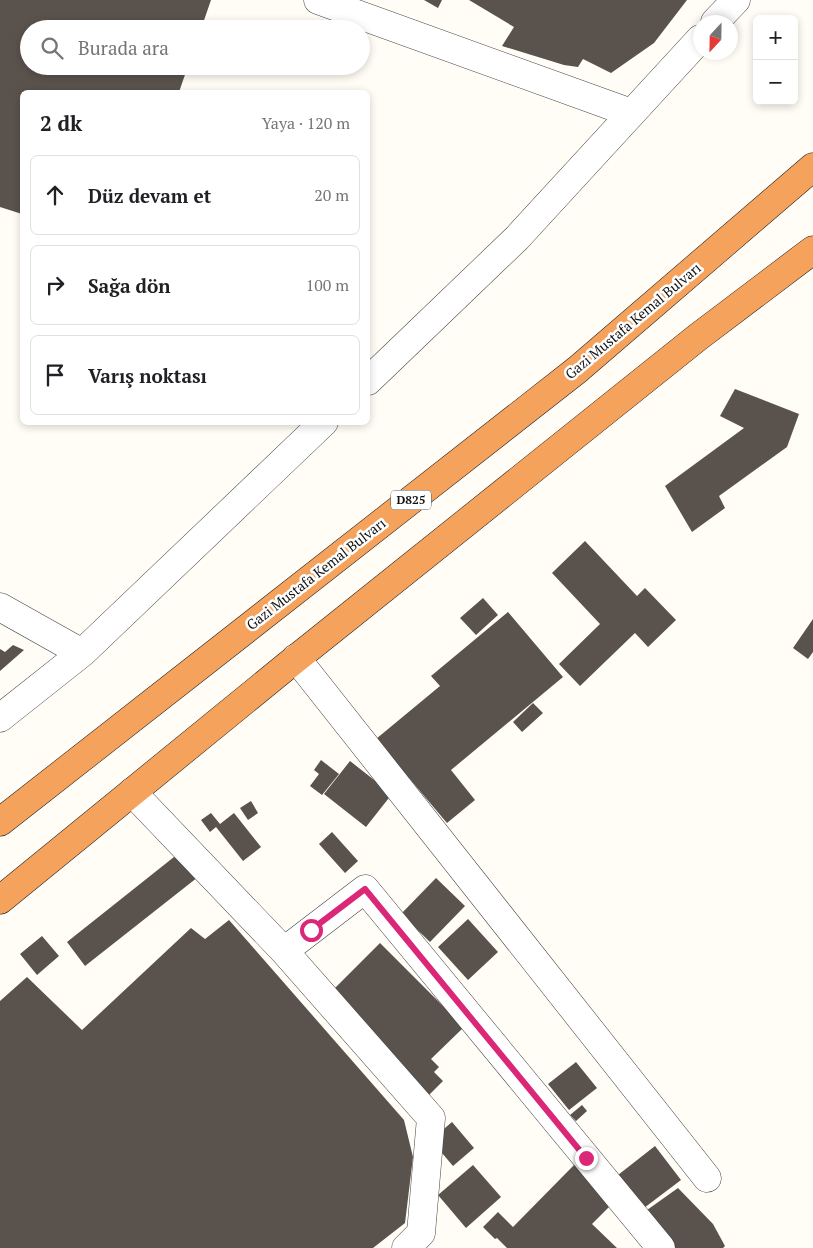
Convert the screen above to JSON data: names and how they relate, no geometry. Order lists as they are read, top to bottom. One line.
{"streets":{"highway":["Gazi Mustafa Kemal Bulvarı","D825"]},"north":"bottom","page":{"map_buttons":["+","−"],"search":"Burada ara","heading":["2 dk","Yaya · 120 m"],"list":[["Düz devam et","20 m"],["Sağa dön","100 m"],"Varış noktası"]}}
